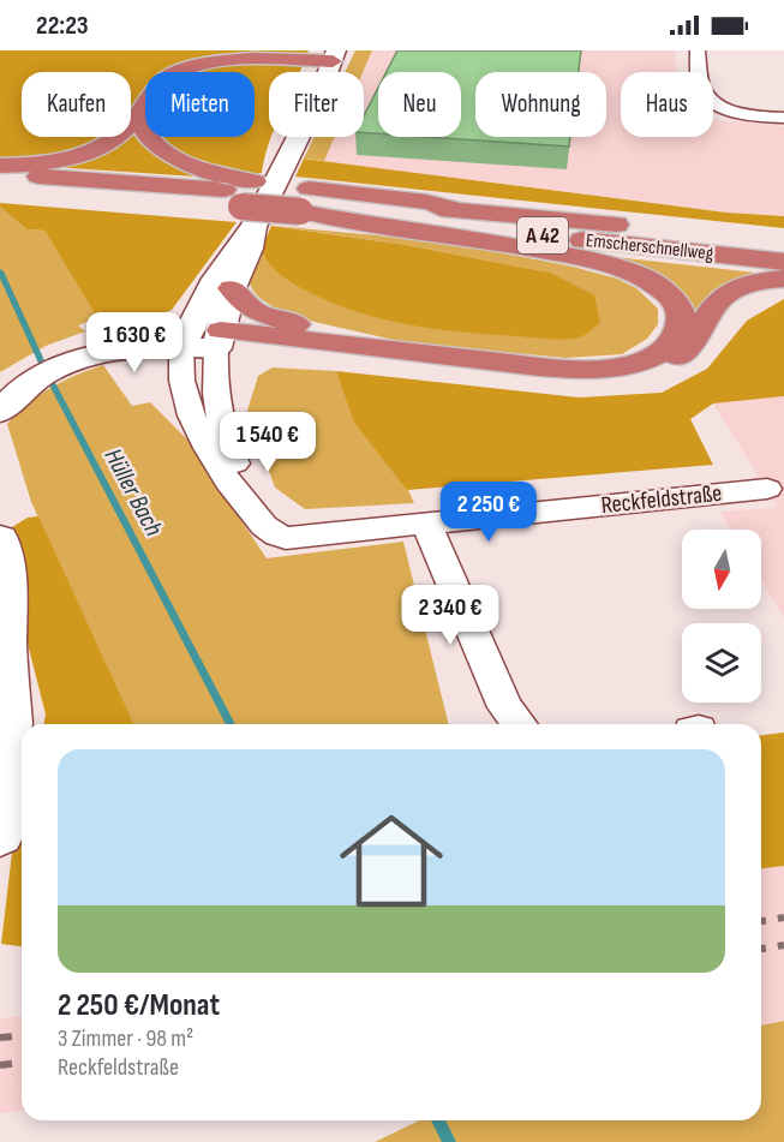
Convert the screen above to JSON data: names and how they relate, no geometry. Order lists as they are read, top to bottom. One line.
{"streets":{"highway":["A 42","Emscherschnellweg"],"street":["Reckfeldstraße"]},"crossings":[["A 42","Emscherschnellweg"],["A 42","Reckfeldstraße"]],"water":["Hüller Bach"],"north":"bottom","page":{"status":"22:23","chip":["Kaufen","Mieten","Filter","Neu","Wohnung","Haus"],"price":["1 630 €","1 540 €","2 250 €","2 340 €"],"list":[{"name":"2 250 €/Monat","note":"3 Zimmer · 98 m² · Reckfeldstraße"}]}}
